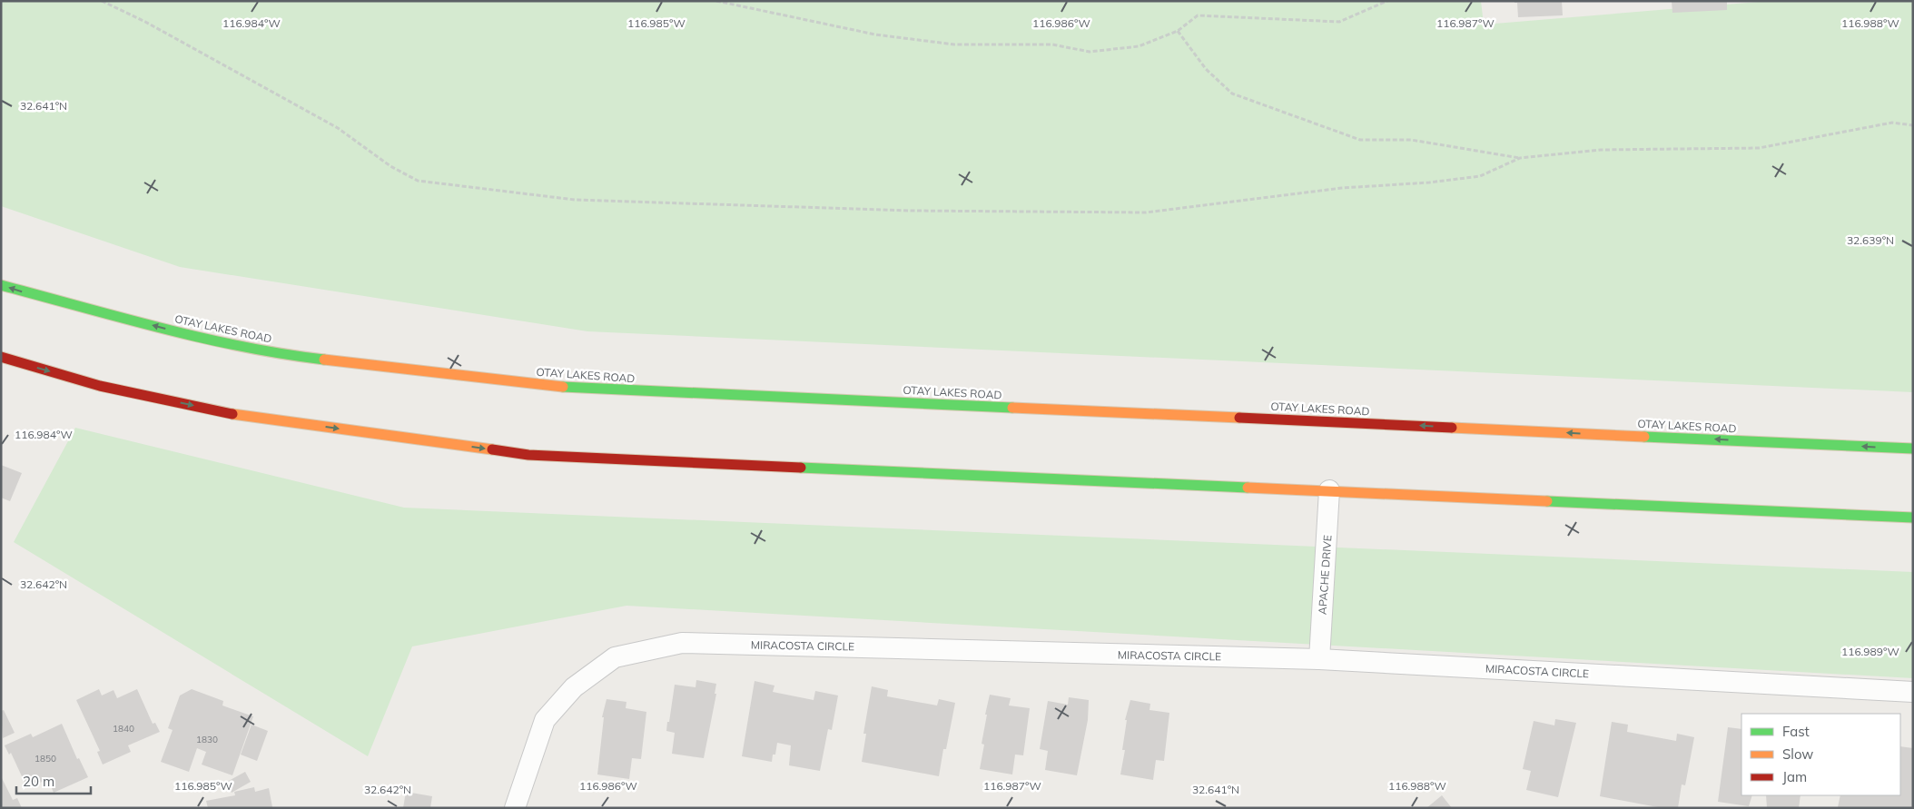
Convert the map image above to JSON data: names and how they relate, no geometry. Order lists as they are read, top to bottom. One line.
{"streets":{"main road":["OTAY LAKES ROAD"],"street":["APACHE DRIVE","MIRACOSTA CIRCLE"]},"crossings":[["APACHE DRIVE","MIRACOSTA CIRCLE"]],"house_numbers":["1840","1830","1850"],"legend":["Fast","Slow","Jam"],"scale_bar":"20 m","coordinates":["116.984°W","116.985°W","116.986°W","116.988°W","116.987°W","32.641°N","32.639°N","32.642°N","116.989°W"]}
